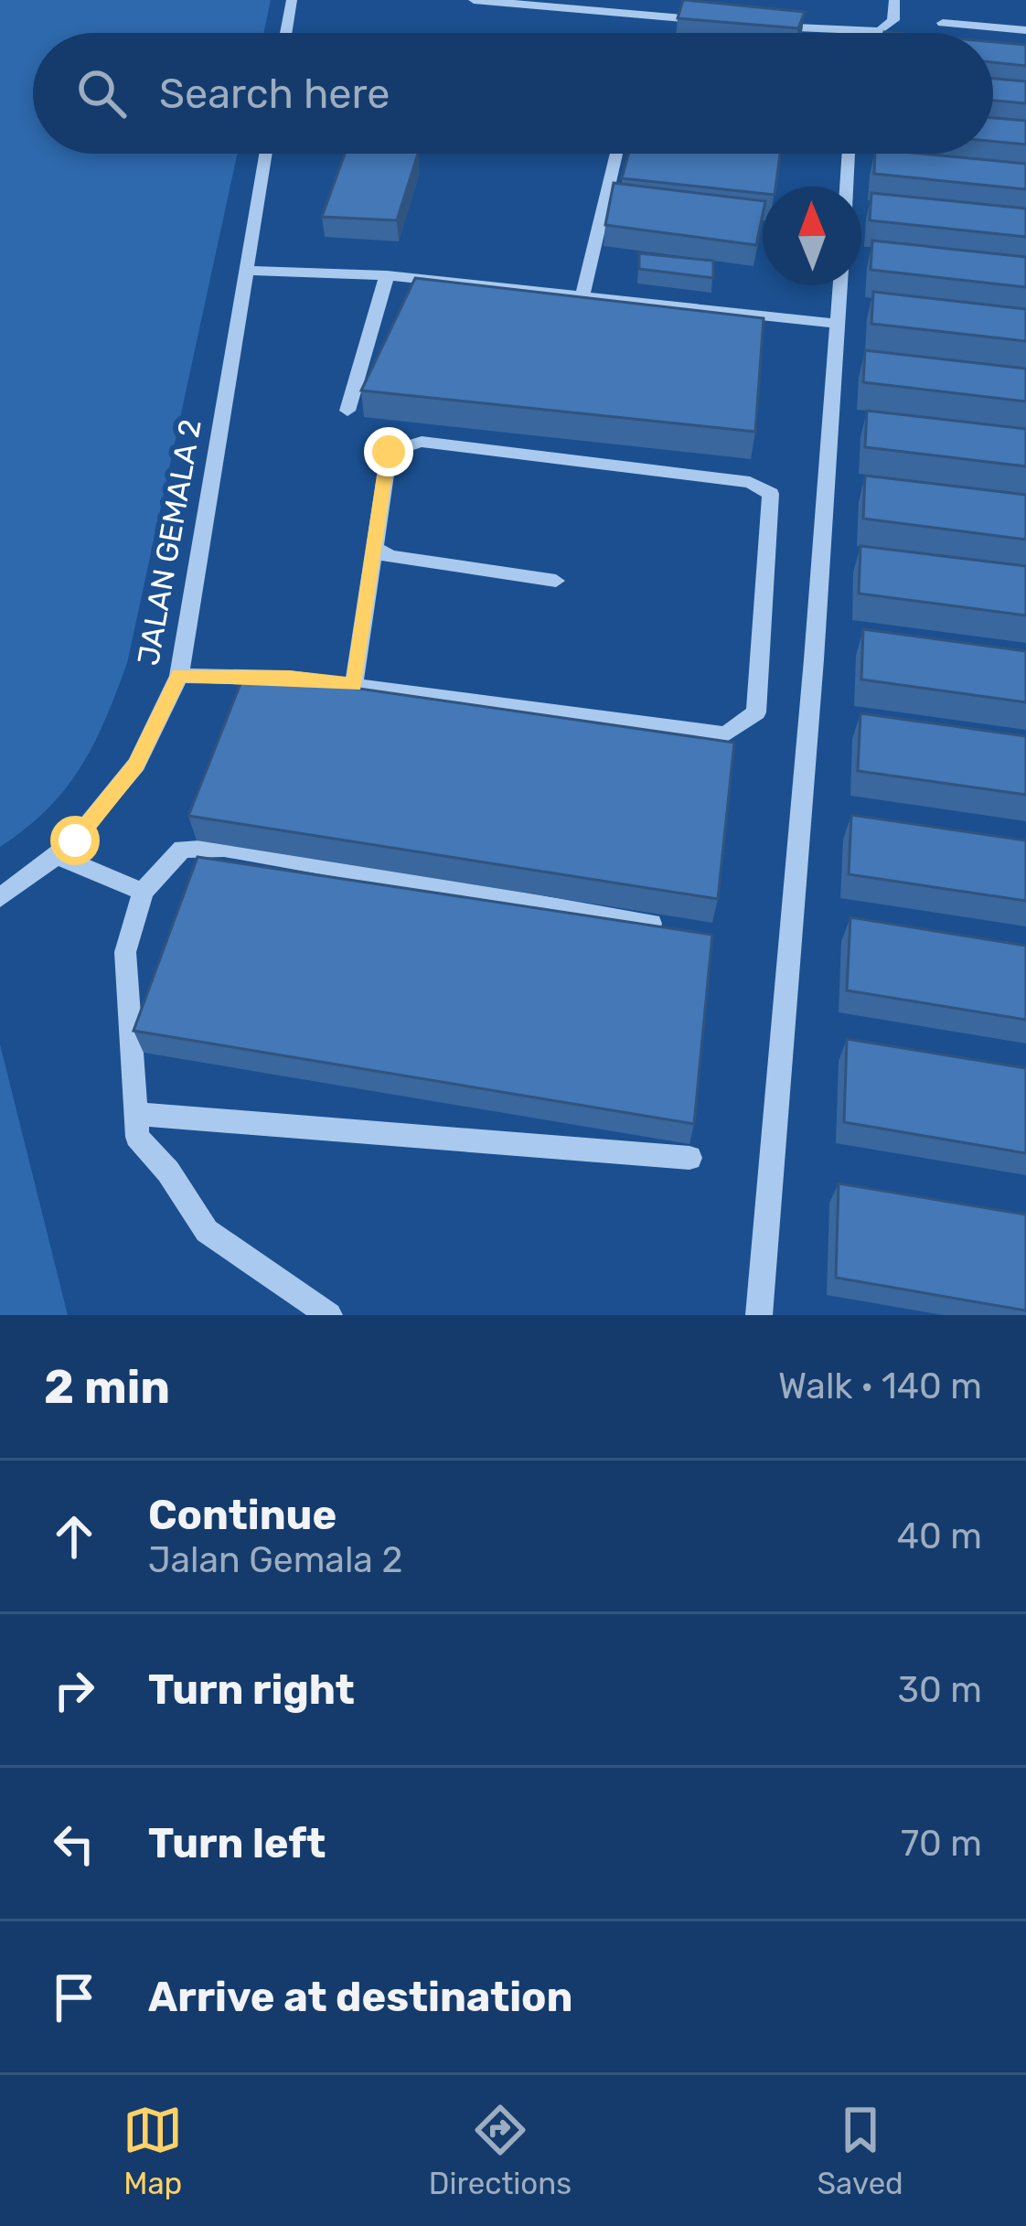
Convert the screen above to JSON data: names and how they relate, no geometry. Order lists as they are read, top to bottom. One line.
{"streets":{"street":["JALAN GEMALA 2"]},"north":"top","page":{"search":"Search here","heading":["2 min","Walk · 140 m"],"list":[["Continue","Jalan Gemala 2","40 m"],["Turn right","30 m"],["Turn left","70 m"],"Arrive at destination"],"nav":["Map","Directions","Saved"]}}
